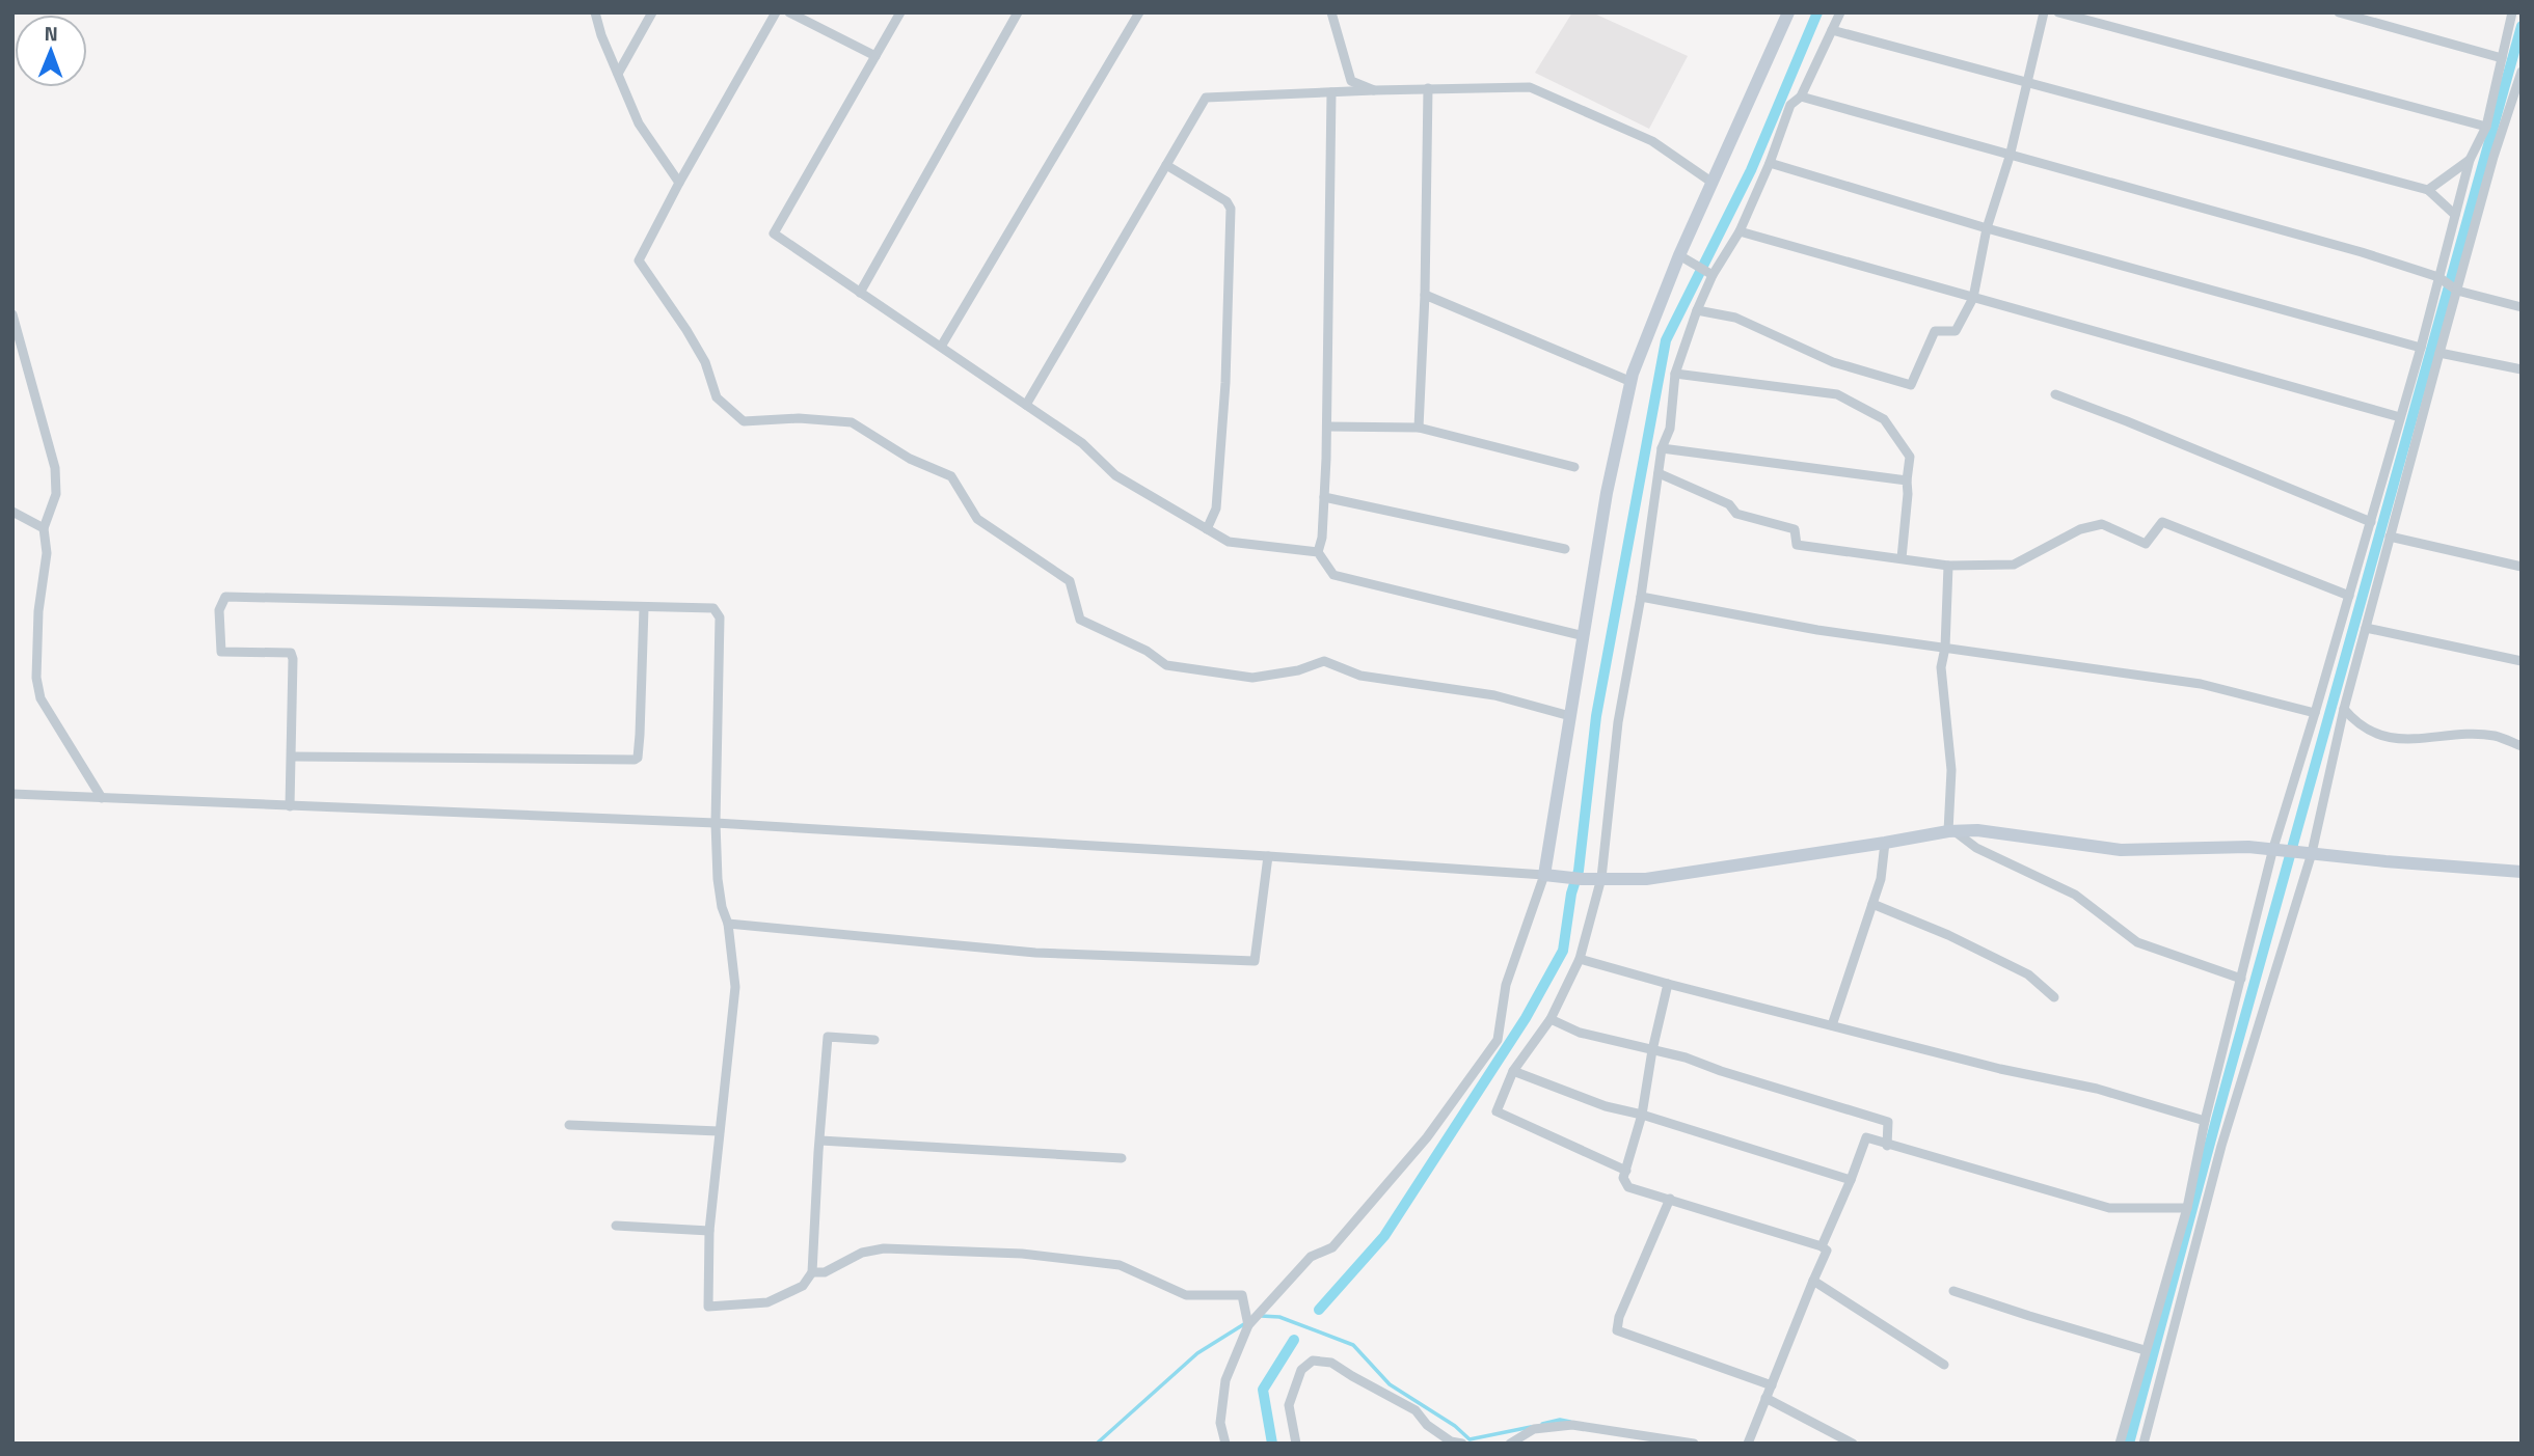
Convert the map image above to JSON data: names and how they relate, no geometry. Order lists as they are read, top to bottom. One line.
{"north":"top"}
